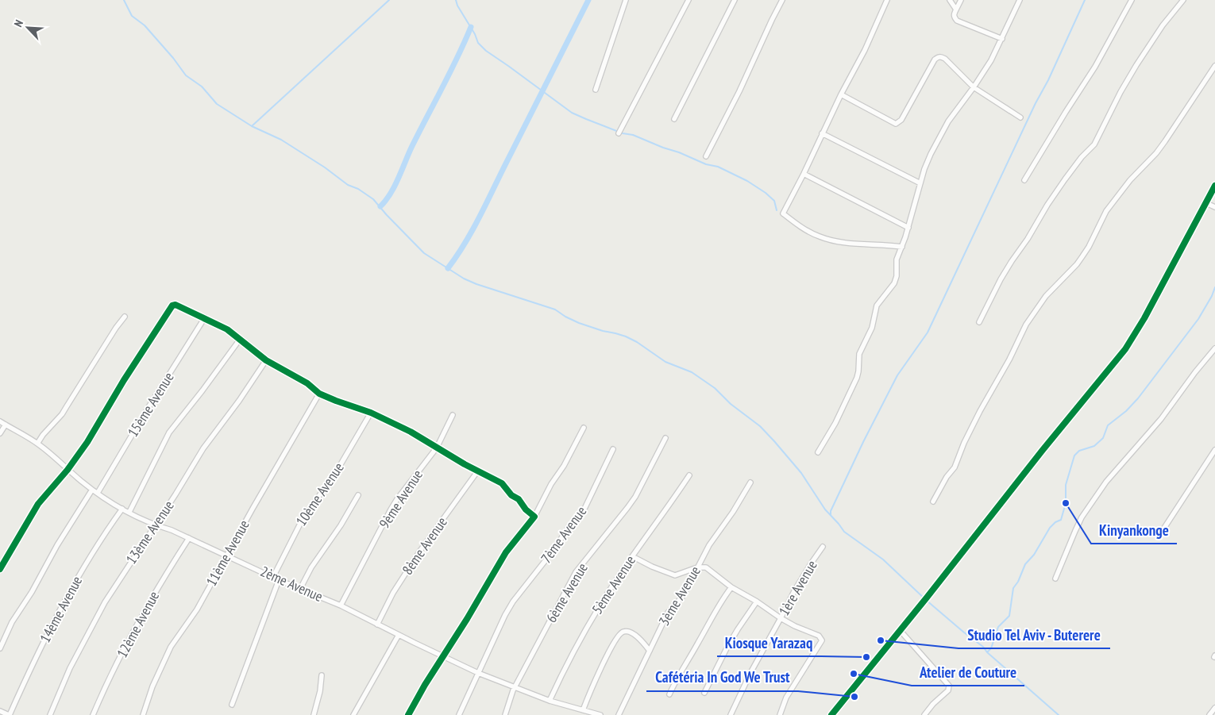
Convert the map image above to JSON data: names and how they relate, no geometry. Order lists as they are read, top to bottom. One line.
{"streets":{"street":["15ème Avenue","10ème Avenue","9ème Avenue","13ème Avenue","7ème Avenue","8ème Avenue","11ème Avenue","2ème Avenue","5ème Avenue","1ère Avenue","6ème Avenue","3ème Avenue","14ème Avenue","12ème Avenue"]},"crossings":[["15ème Avenue","2ème Avenue"],["10ème Avenue","2ème Avenue"],["9ème Avenue","2ème Avenue"],["13ème Avenue","2ème Avenue"],["7ème Avenue","2ème Avenue"],["8ème Avenue","2ème Avenue"],["11ème Avenue","2ème Avenue"],["2ème Avenue","5ème Avenue"],["2ème Avenue","6ème Avenue"],["2ème Avenue","14ème Avenue"],["2ème Avenue","12ème Avenue"]],"places":["Kinyankonge","Studio Tel Aviv - Buterere","Kiosque Yarazaq","Atelier de Couture","Cafétéria In God We Trust"],"north":"top left"}
